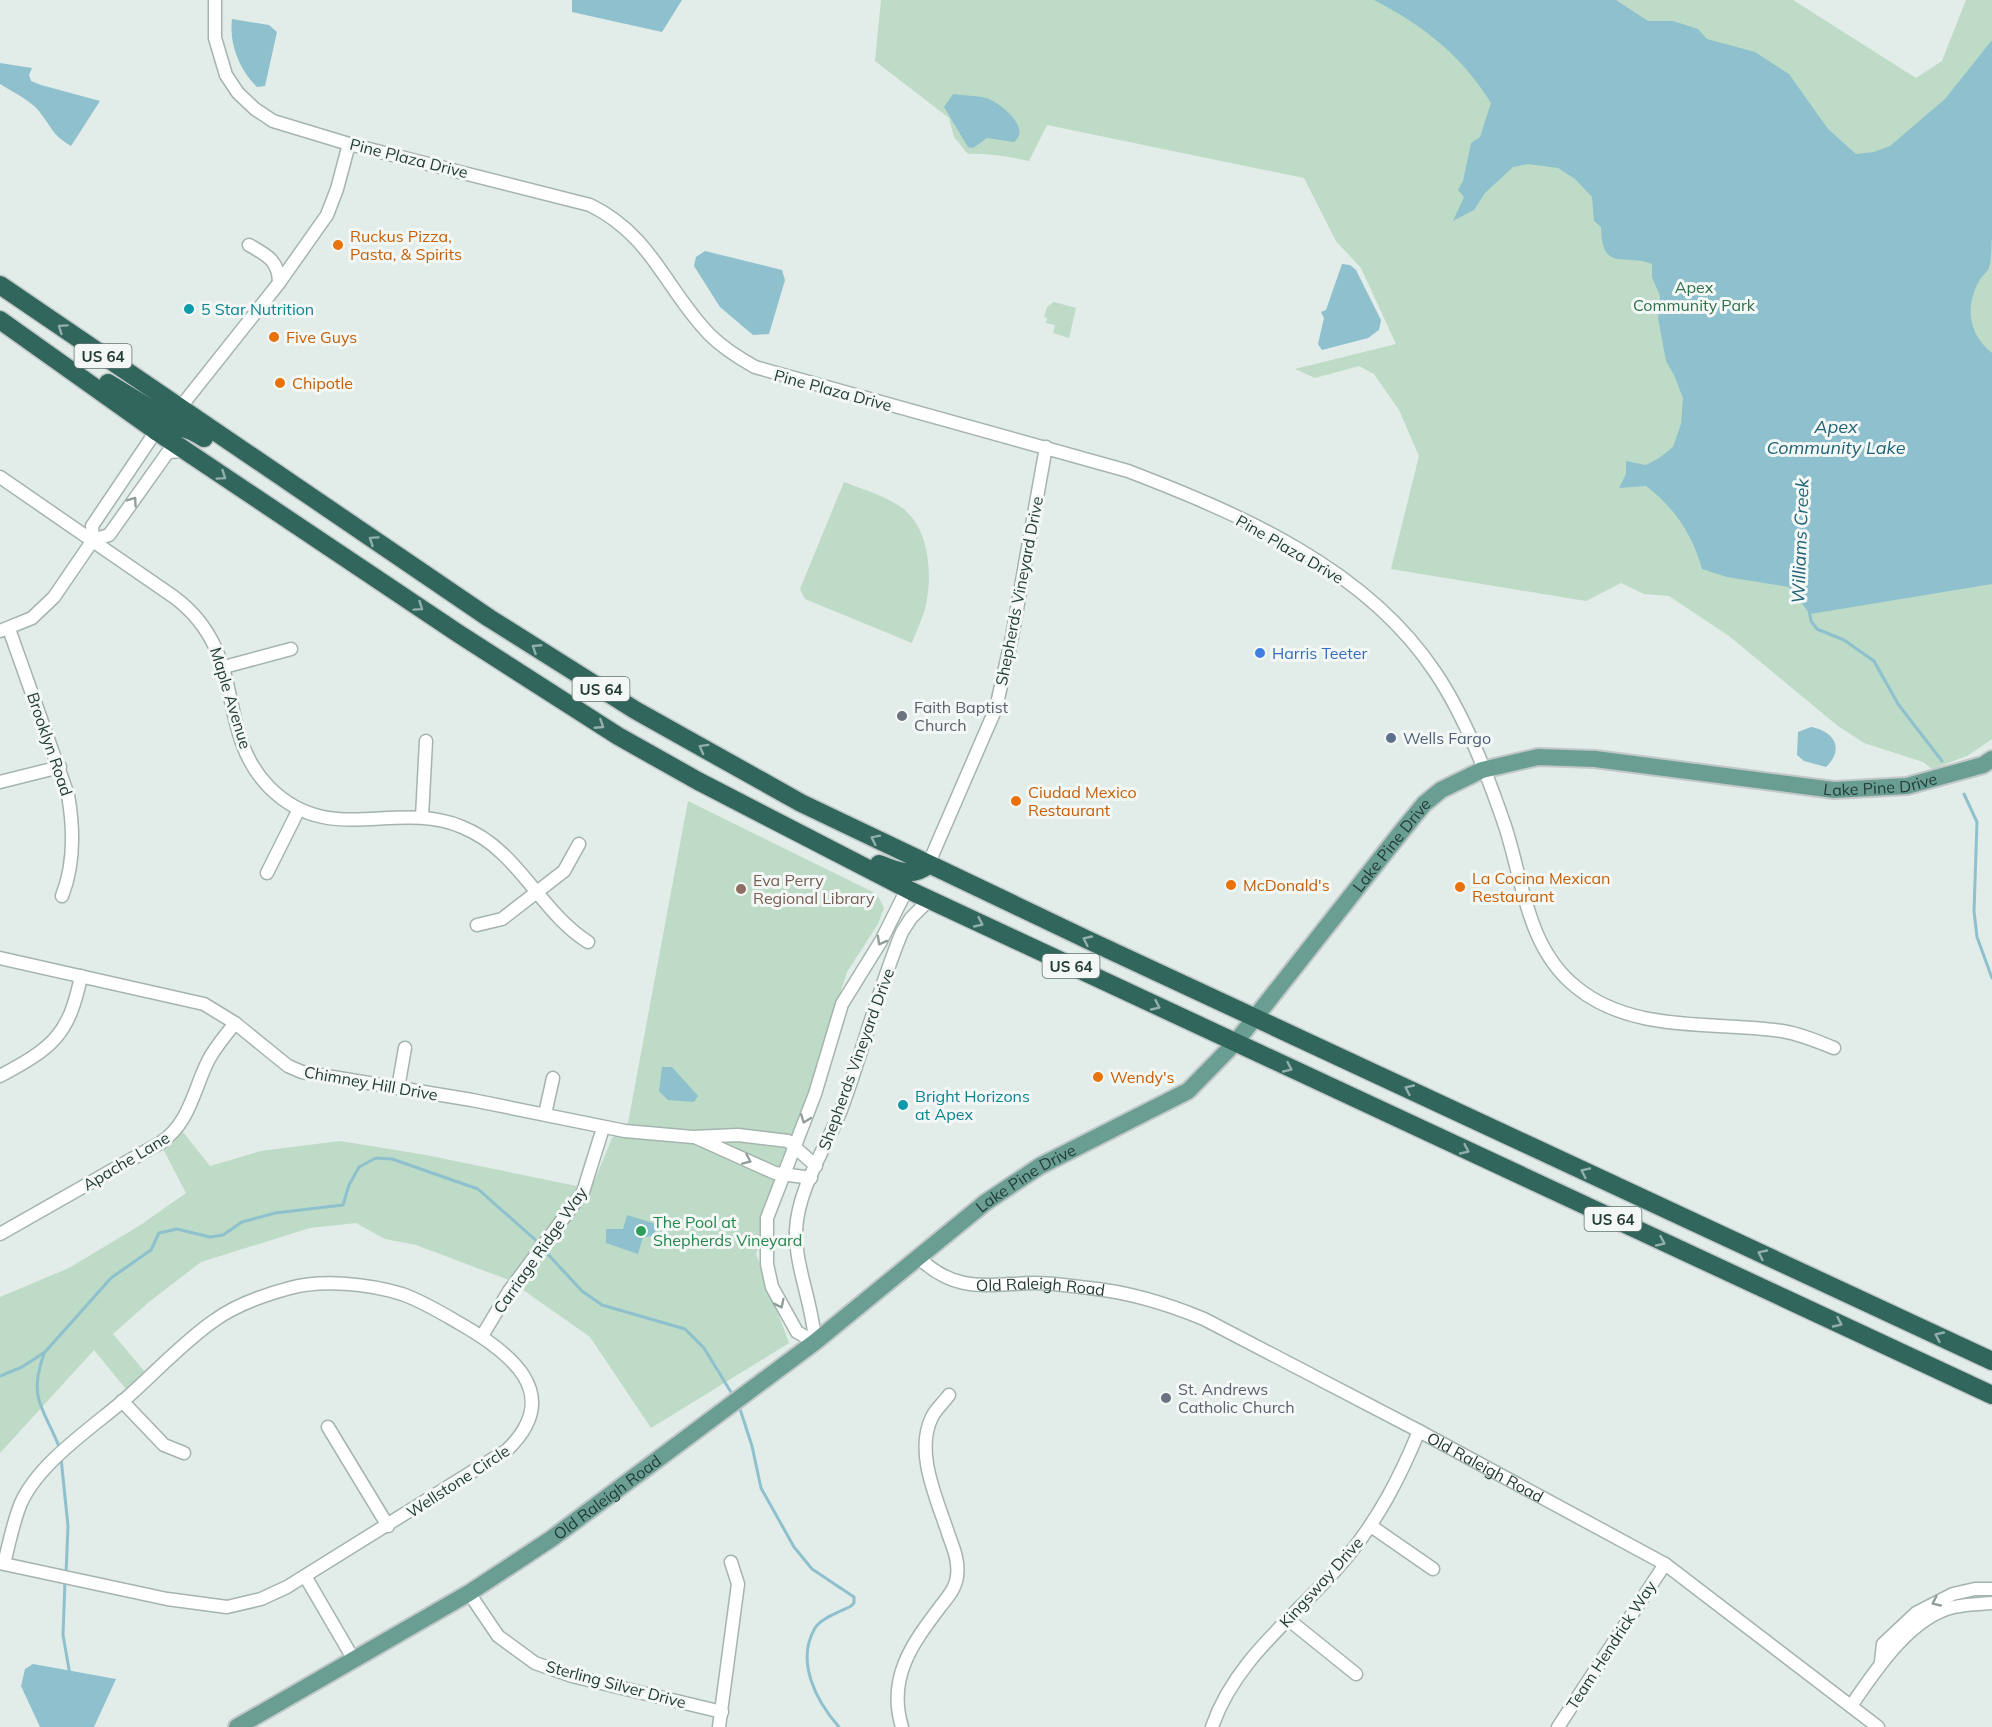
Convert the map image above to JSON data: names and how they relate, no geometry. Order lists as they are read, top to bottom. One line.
{"streets":{"highway":["US 64"],"main road":["Lake Pine Drive","Old Raleigh Road"],"street":["Pine Plaza Drive","Shepherds Vineyard Drive","Maple Avenue","Brooklyn Road","Chimney Hill Drive","Apache Lane","Carriage Ridge Way","Wellstone Circle","Kingsway Drive","Team Hendrick Way","Sterling Silver Drive"]},"crossings":[["Pine Plaza Drive","Shepherds Vineyard Drive"],["Pine Plaza Drive","Lake Pine Drive"],["US 64","Shepherds Vineyard Drive"],["US 64","Lake Pine Drive"],["Shepherds Vineyard Drive","Chimney Hill Drive"],["Shepherds Vineyard Drive","Old Raleigh Road"],["Lake Pine Drive","Old Raleigh Road"],["Chimney Hill Drive","Apache Lane"],["Chimney Hill Drive","Carriage Ridge Way"],["Carriage Ridge Way","Wellstone Circle"],["Old Raleigh Road","Kingsway Drive"],["Old Raleigh Road","Team Hendrick Way"],["Old Raleigh Road","Sterling Silver Drive"]],"water":["Apex Community Lake","Williams Creek"],"parks":["Apex Community Park"],"places":["Ruckus Pizza, Pasta, & Spirits","5 Star Nutrition","Five Guys","Chipotle","Harris Teeter","Faith Baptist Church","Wells Fargo","Ciudad Mexico Restaurant","McDonald's","La Cocina Mexican Restaurant","Eva Perry Regional Library","Wendy's","Bright Horizons at Apex","The Pool at Shepherds Vineyard","St. Andrews Catholic Church"]}
